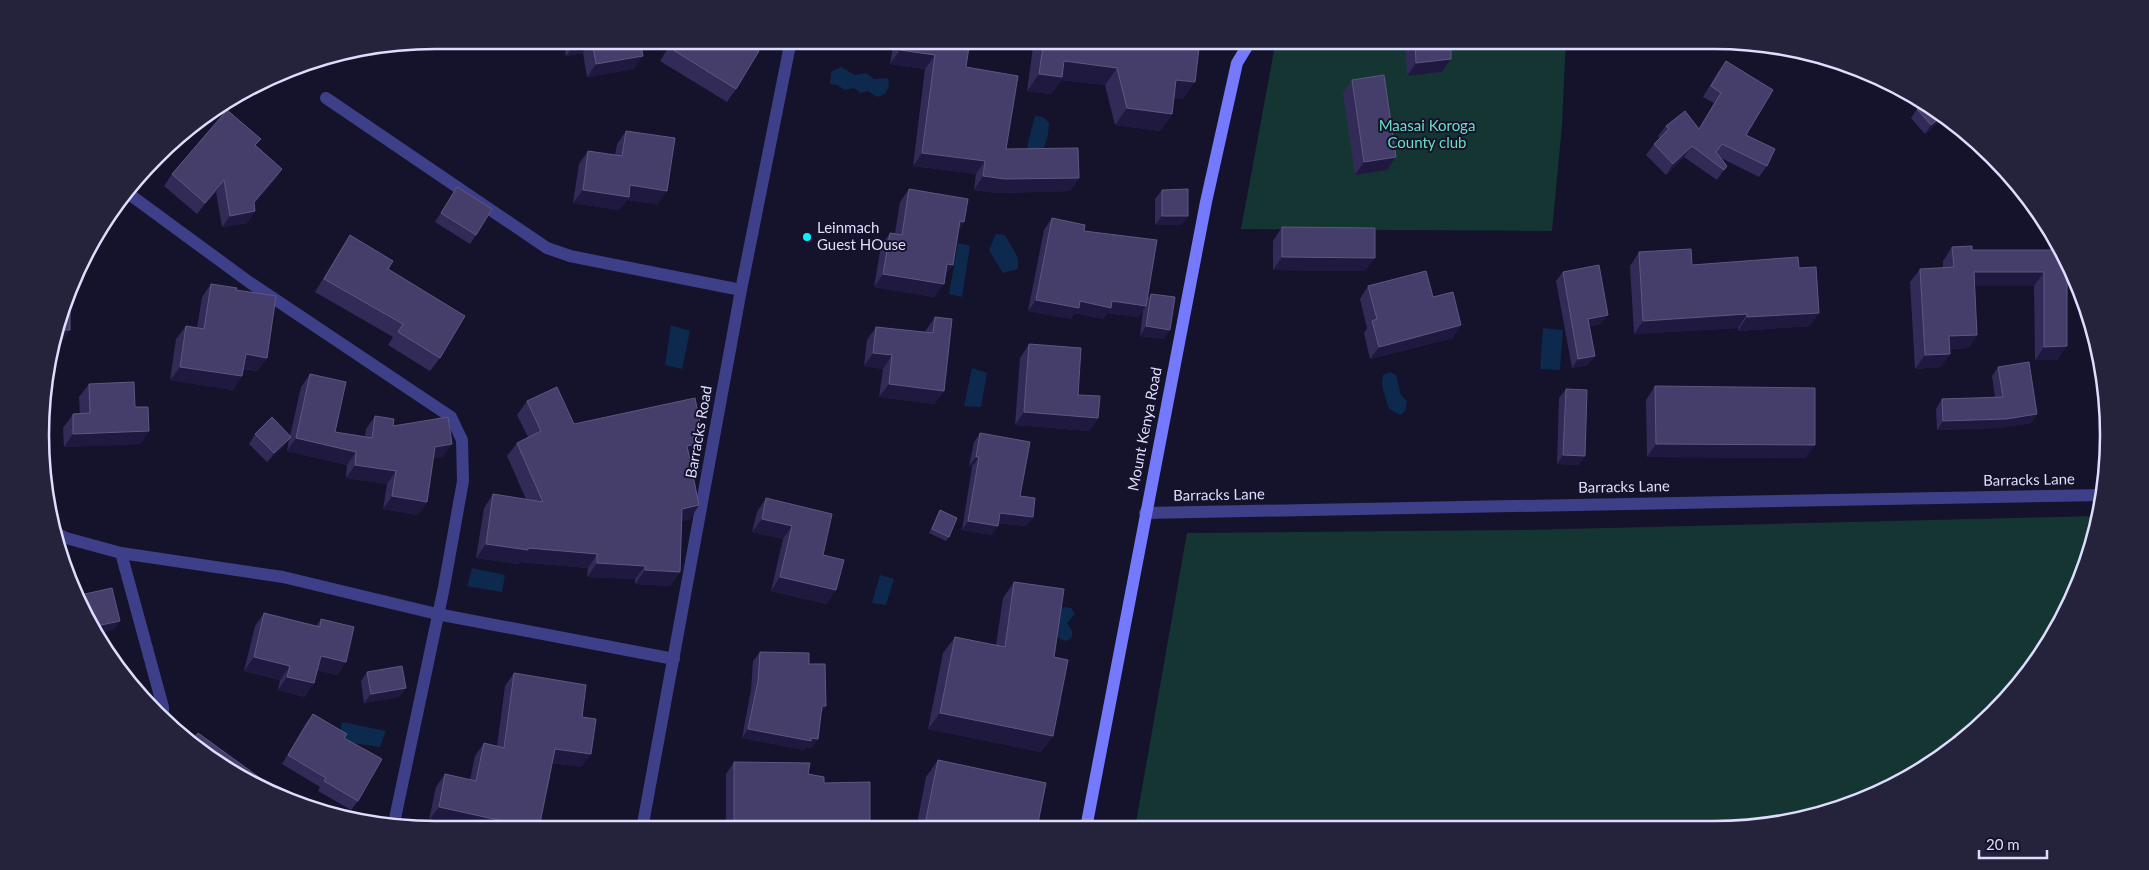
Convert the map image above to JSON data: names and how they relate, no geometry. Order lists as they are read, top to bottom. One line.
{"streets":{"main road":["Mount Kenya Road"],"street":["Barracks Road","Barracks Lane"]},"crossings":[["Mount Kenya Road","Barracks Lane"]],"parks":["Maasai Koroga County club"],"places":["Leinmach Guest HOuse"],"scale_bar":"20 m"}
